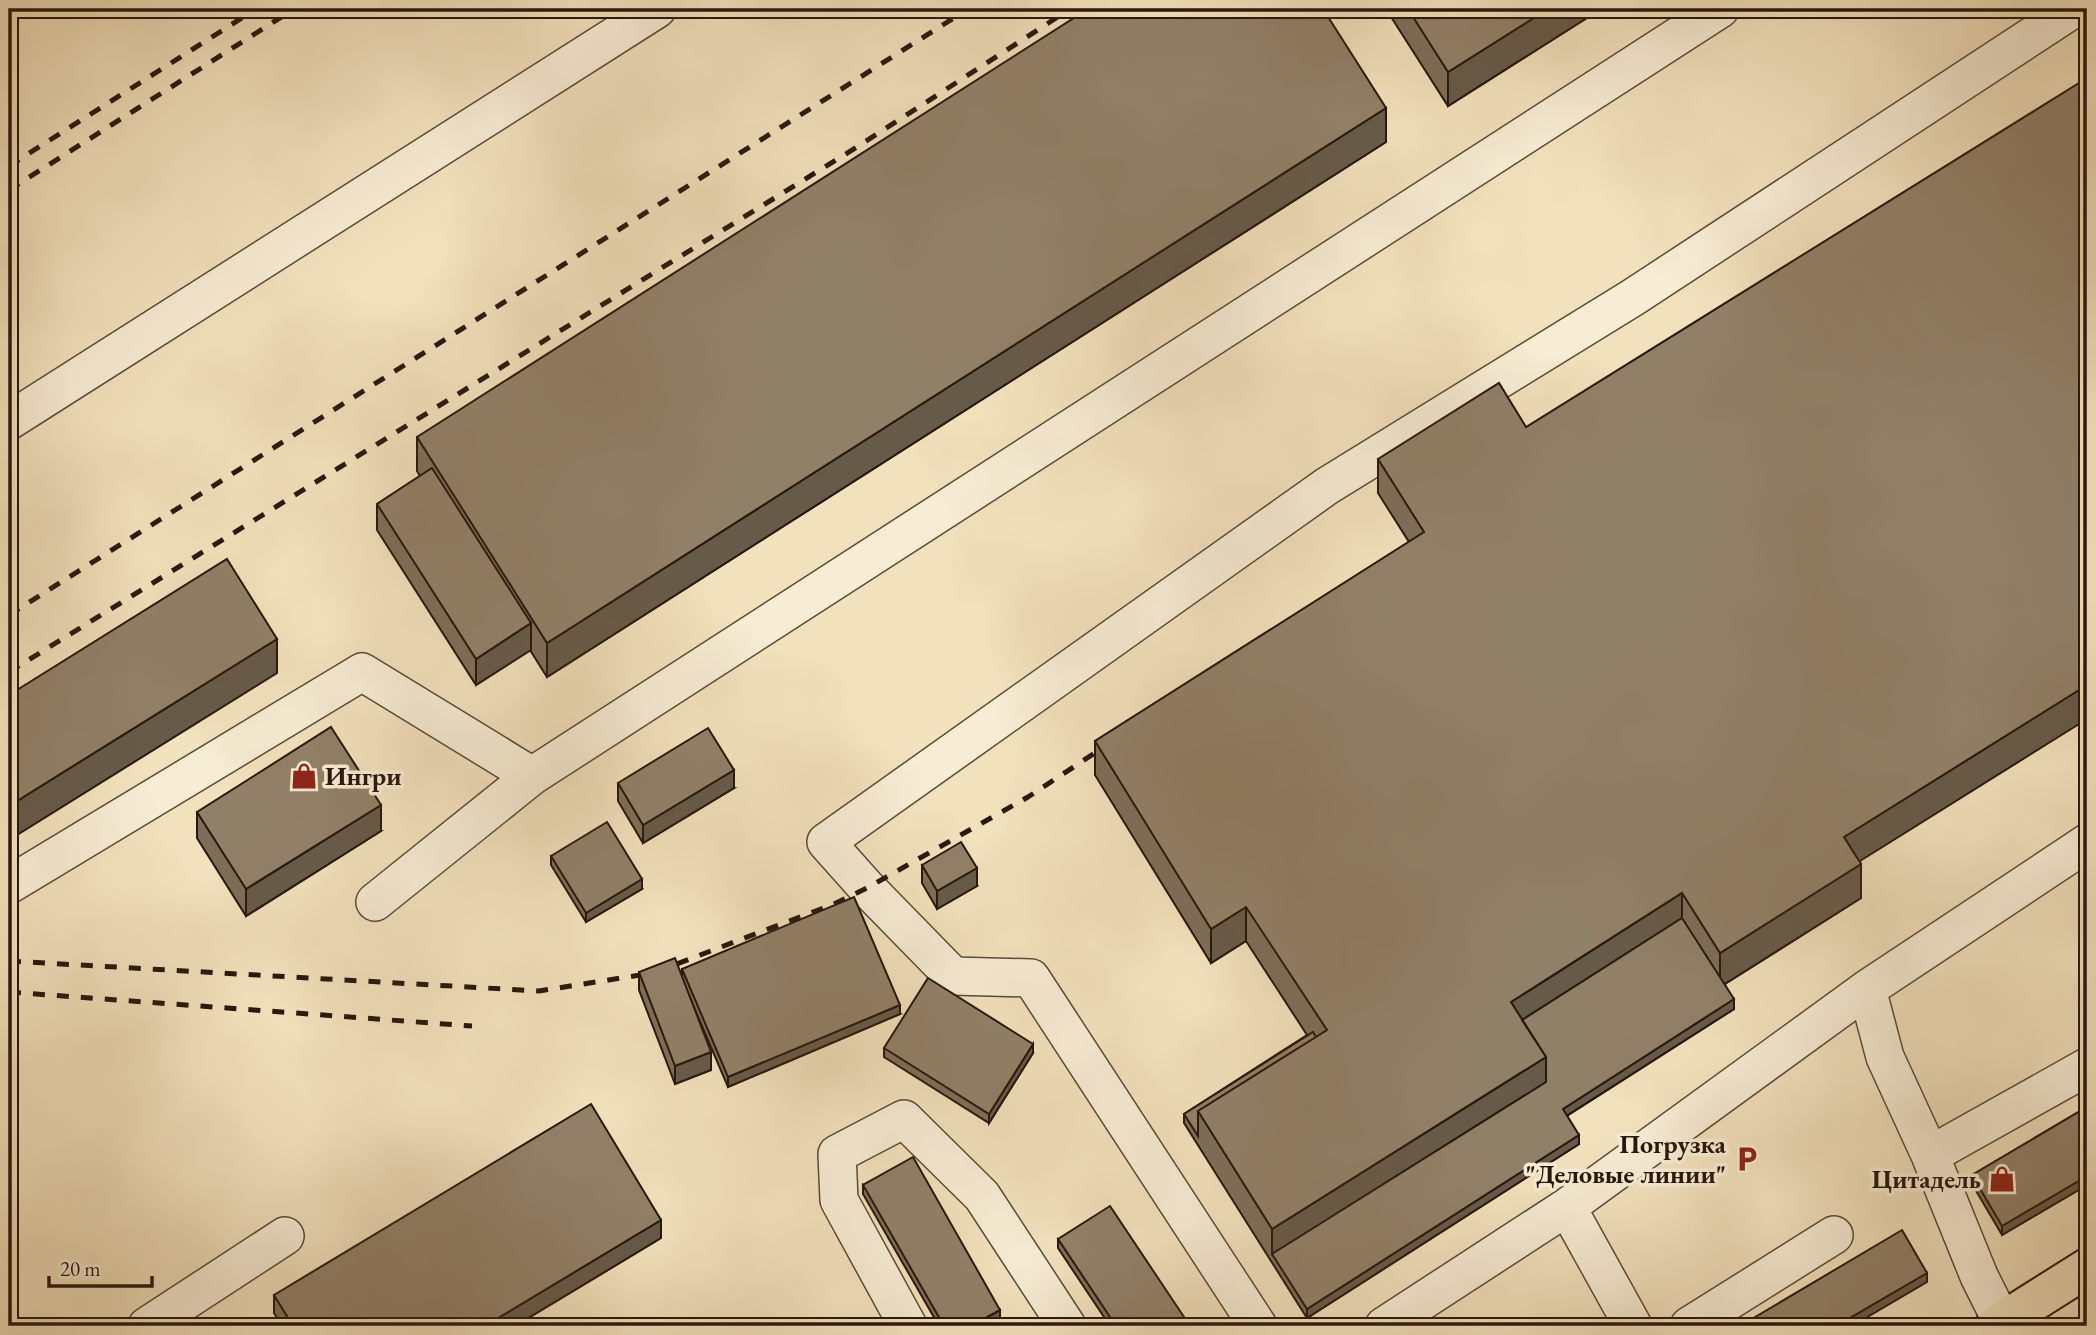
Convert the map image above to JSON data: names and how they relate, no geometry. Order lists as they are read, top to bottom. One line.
{"places":{"shop":["Ингри","Цитадель"],"parking":["Погрузка \"Деловые линии\""]},"scale_bar":"20 m"}
